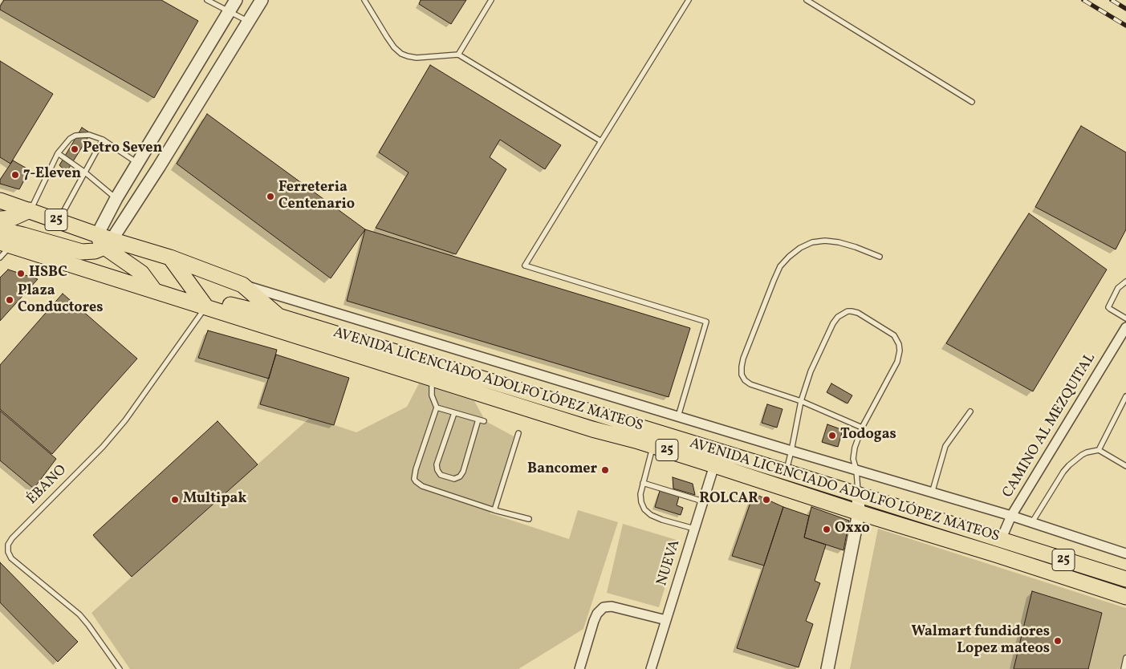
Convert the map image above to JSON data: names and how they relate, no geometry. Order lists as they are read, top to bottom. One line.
{"streets":{"main road":["25","AVENIDA LICENCIADO ADOLFO LÓPEZ MATEOS"],"street":["CAMINO AL MEZQUITAL","NUEVA"],"lane":["ÉBANO"]},"crossings":[["AVENIDA LICENCIADO ADOLFO LÓPEZ MATEOS","CAMINO AL MEZQUITAL"],["AVENIDA LICENCIADO ADOLFO LÓPEZ MATEOS","ÉBANO"],["AVENIDA LICENCIADO ADOLFO LÓPEZ MATEOS","NUEVA"]],"places":["Petro Seven","7-Eleven","Ferreteria Centenario","HSBC","Plaza Conductores","Todogas","Bancomer","Multipak","ROLCAR","Oxxo","Walmart fundidores Lopez mateos"]}
